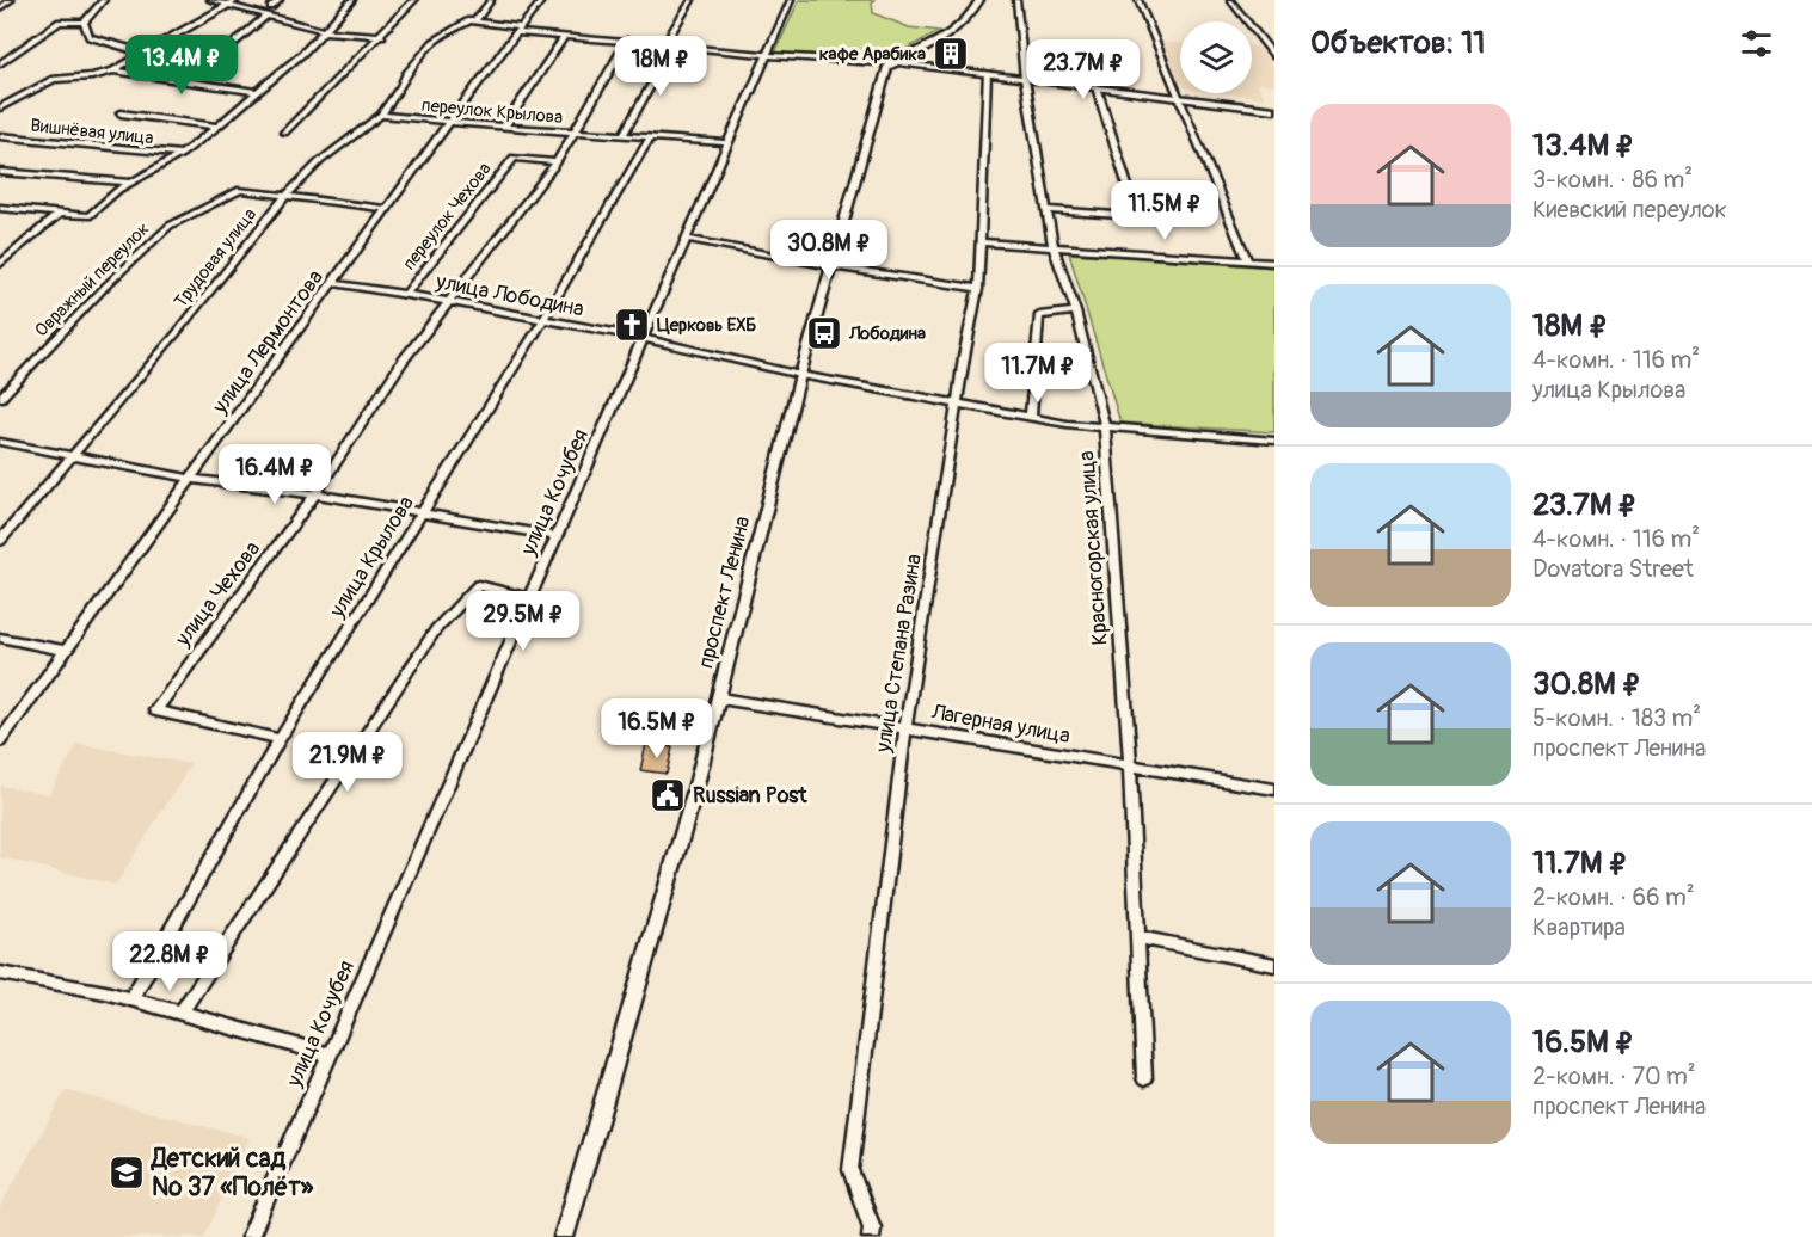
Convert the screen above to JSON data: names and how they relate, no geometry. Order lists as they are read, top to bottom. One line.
{"streets":{"main road":["проспект Ленина"],"street":["переулок Крылова","Вишнёвая улица","переулок Чехова","Трудовая улица","Овражный переулок","улица Лободина","улица Лермонтова","улица Кочубея","Красногорская улица","улица Крылова","улица Чехова","улица Степана Разина","Лагерная улица"]},"crossings":[["переулок Крылова","Трудовая улица"],["переулок Крылова","улица Лермонтова"],["переулок Крылова","улица Кочубея"],["переулок Крылова","улица Крылова"],["переулок Крылова","улица Чехова"],["переулок Чехова","улица Лободина"],["переулок Чехова","улица Чехова"],["Трудовая улица","Овражный переулок"],["Овражный переулок","улица Лермонтова"],["улица Лободина","улица Лермонтова"],["улица Лободина","улица Кочубея"],["улица Лободина","Красногорская улица"],["улица Лободина","улица Крылова"],["улица Лободина","проспект Ленина"],["улица Лободина","улица Чехова"],["улица Лободина","улица Степана Разина"],["Красногорская улица","Лагерная улица"],["улица Крылова","улица Чехова"],["проспект Ленина","Лагерная улица"],["улица Степана Разина","Лагерная улица"]],"places":{"building":["кафе Арабика"],"church":["Церковь ЕХБ"],"bus stop":["Лободина"],"public building":["Russian Post"],"school or university":["Детский сад № 37 «Полёт»"]},"page":{"heading":"Объектов: 11","price":["13.4M ₽","18M ₽","23.7M ₽","11.5M ₽","30.8M ₽","11.7M ₽","16.4M ₽","29.5M ₽","16.5M ₽","21.9M ₽","22.8M ₽"],"list":[{"name":"13.4M ₽","note":"3-комн. · 86 m² · Киевский переулок"},{"name":"18M ₽","note":"4-комн. · 116 m² · улица Крылова"},{"name":"23.7M ₽","note":"4-комн. · 116 m² · Dovatora Street"},{"name":"30.8M ₽","note":"5-комн. · 183 m² · проспект Ленина"},{"name":"11.7M ₽","note":"2-комн. · 66 m² · Квартира"},{"name":"16.5M ₽","note":"2-комн. · 70 m² · проспект Ленина"}]}}
